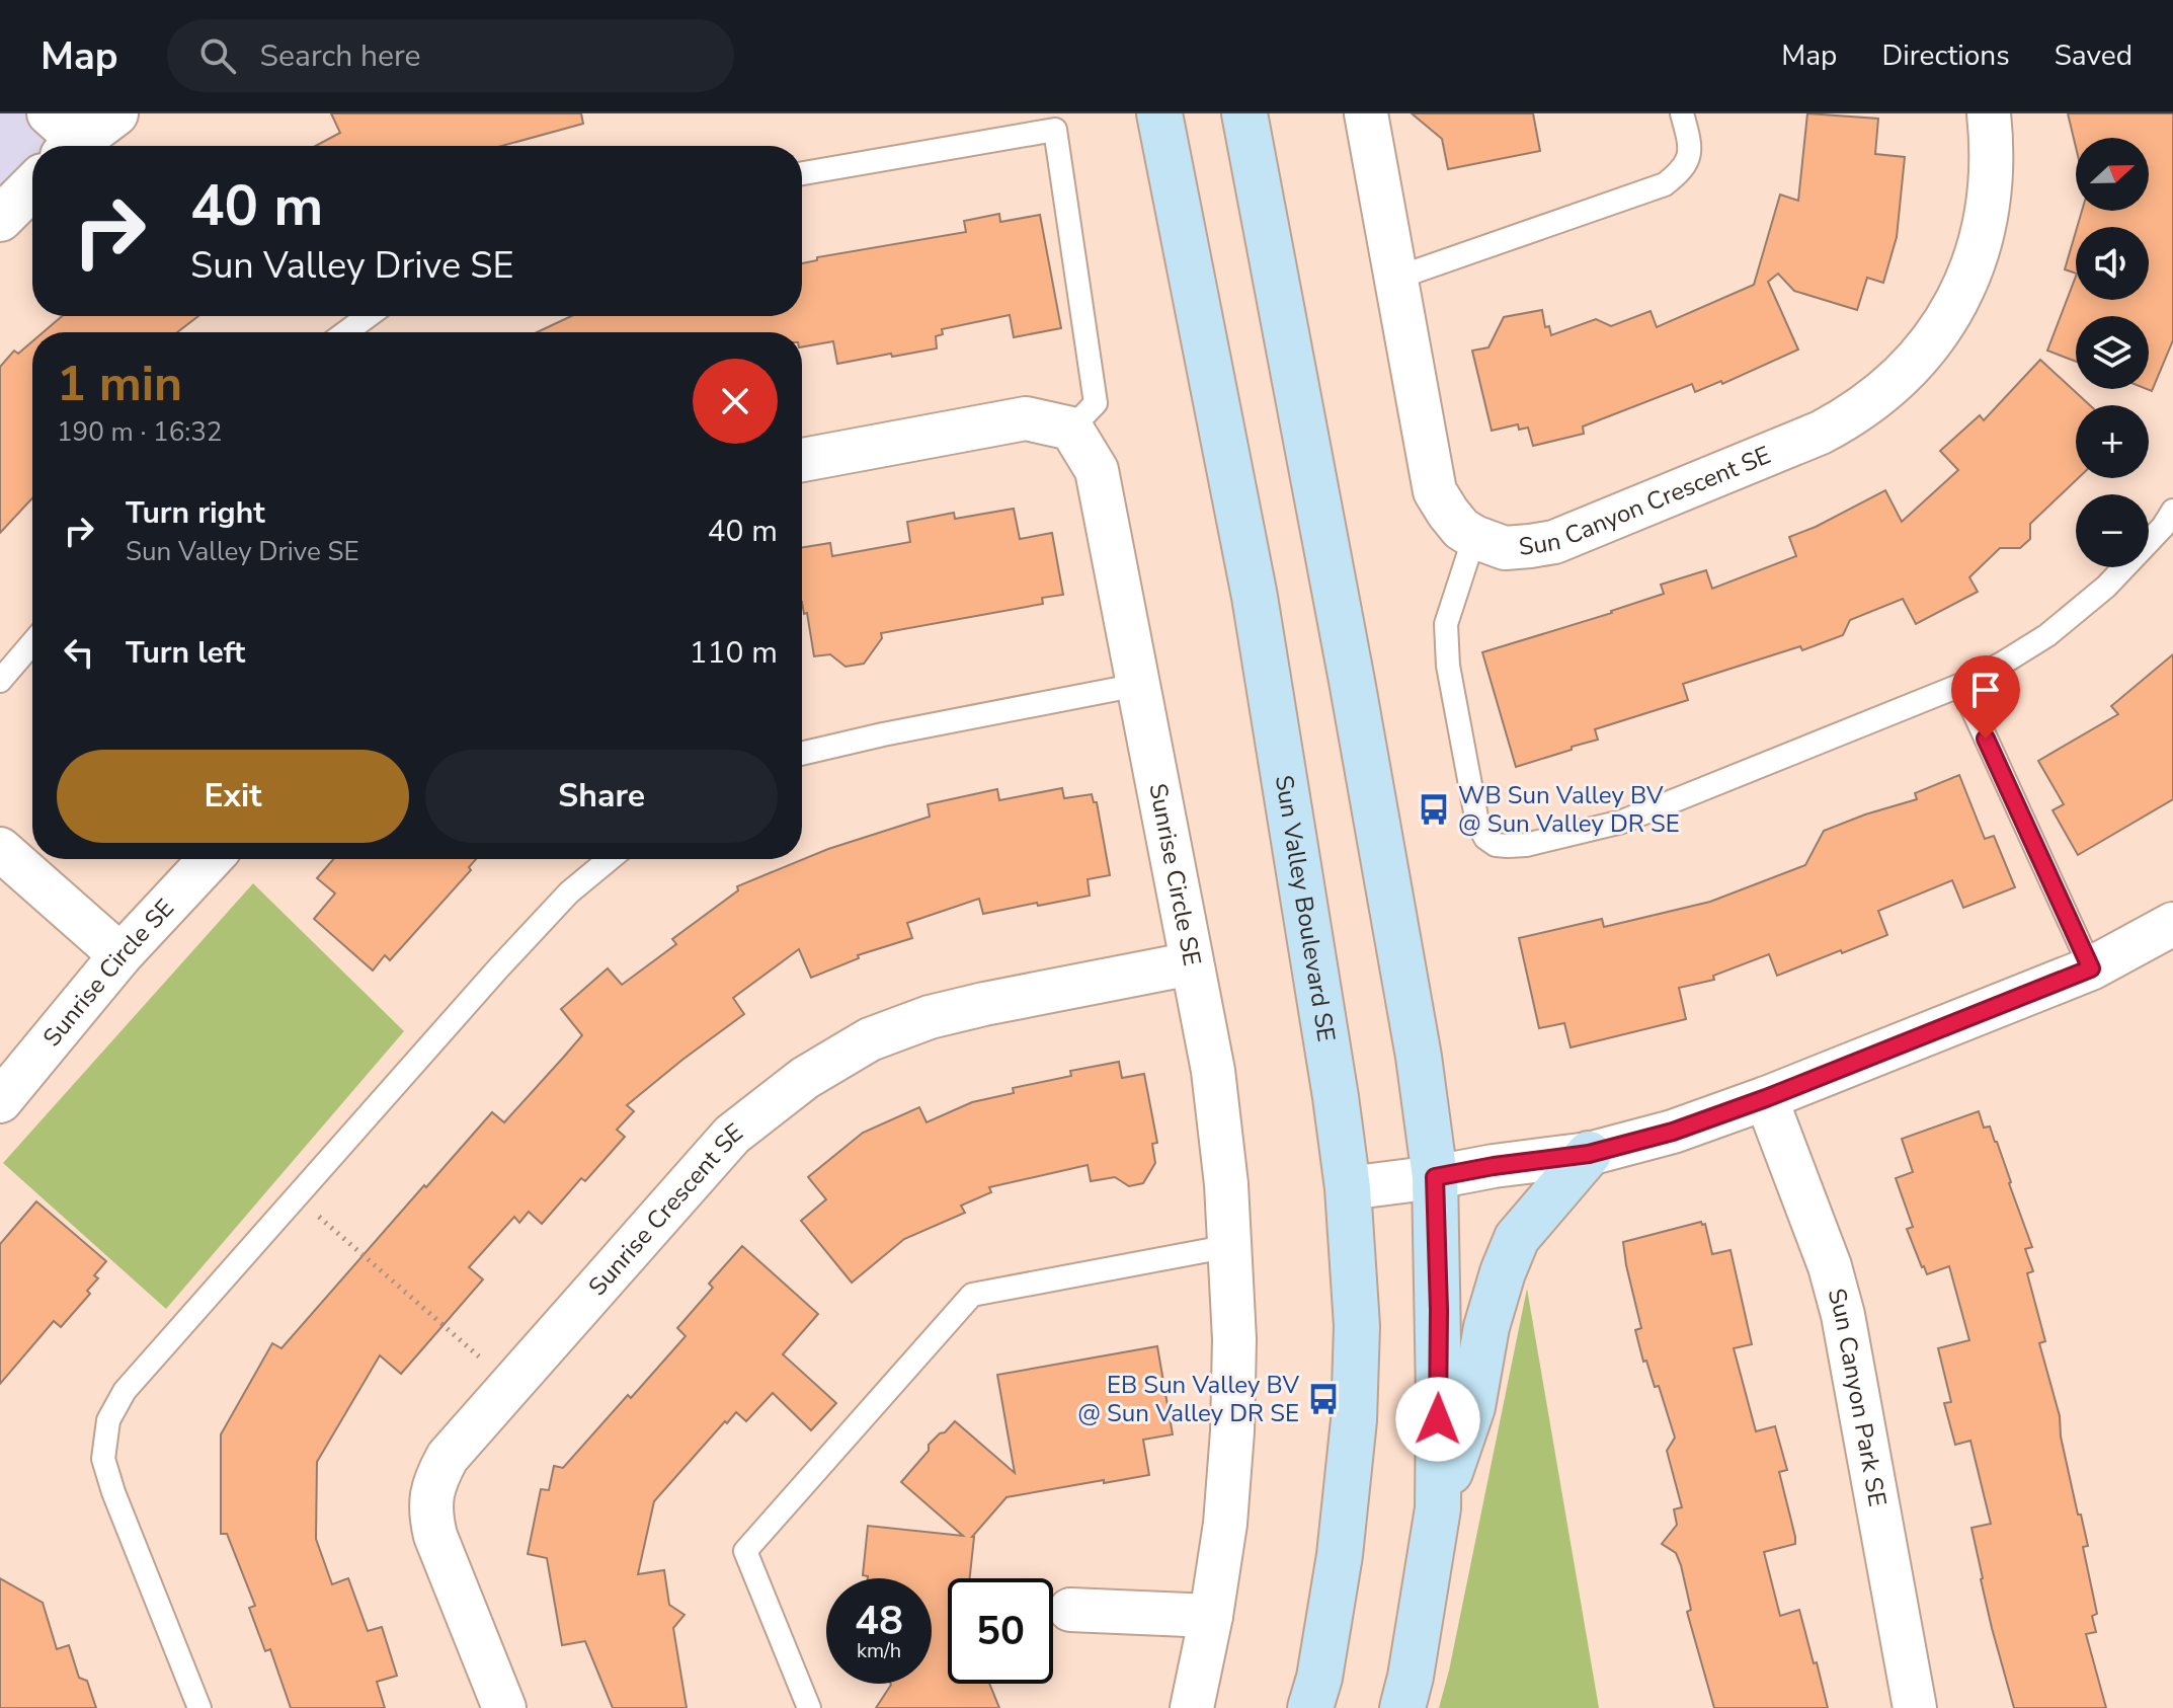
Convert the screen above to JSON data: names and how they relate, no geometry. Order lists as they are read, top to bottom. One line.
{"streets":{"main road":["Sun Valley Boulevard SE"],"street":["Sun Canyon Crescent SE","Sunrise Circle SE","Sunrise Crescent SE","Sun Canyon Park SE"]},"crossings":[["Sunrise Circle SE","Sunrise Crescent SE"]],"places":{"bus stop":["WB Sun Valley BV @ Sun Valley DR SE","EB Sun Valley BV @ Sun Valley DR SE"]},"north":"right","page":{"header":"Map","search":"Search here","nav":["Map","Directions","Saved"],"map_buttons":["+","−"],"turn":["40 m","Sun Valley Drive SE"],"heading":["1 min","190 m · 16:32"],"list":[{"name":"Turn right","note":"Sun Valley Drive SE","value":"40 m"},{"name":"Turn left","value":"110 m"}],"buttons":["Exit","Share"],"speed":"48 km/h","limit":"50"}}
